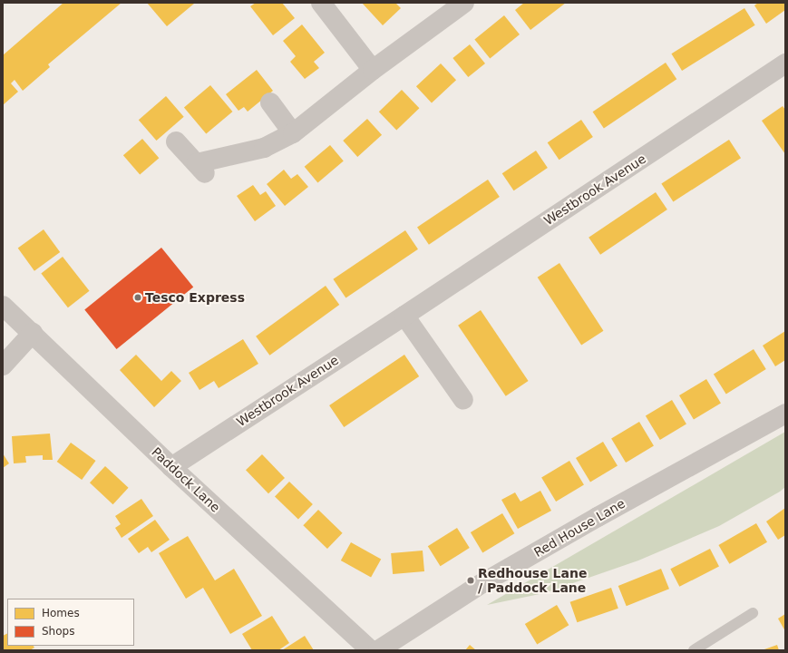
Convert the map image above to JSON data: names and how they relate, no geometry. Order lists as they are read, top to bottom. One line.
{"streets":{"street":["Westbrook Avenue","Paddock Lane","Red House Lane"]},"crossings":[["Westbrook Avenue","Paddock Lane"]],"places":["Tesco Express","Redhouse Lane / Paddock Lane"],"legend":["Homes","Shops"]}
